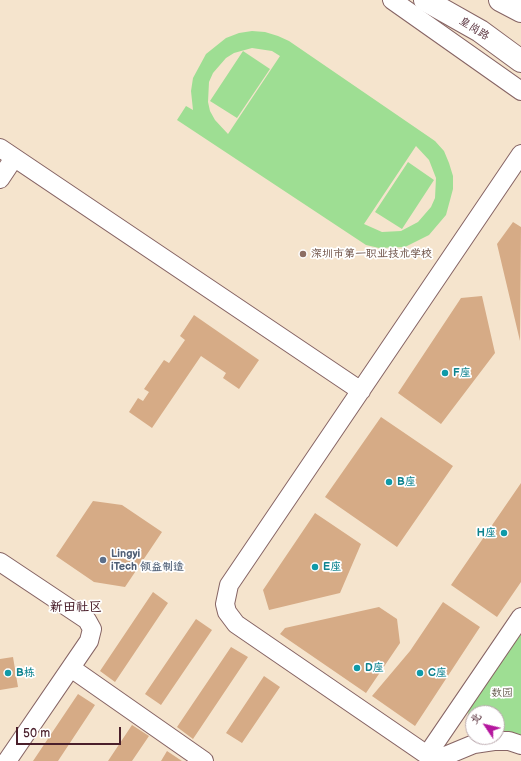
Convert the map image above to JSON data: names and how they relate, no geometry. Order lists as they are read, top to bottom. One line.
{"streets":{"highway":["皇岗路"]},"districts":["新田社区"],"parks":["数园"],"places":["深圳市第一职业技术学校","F座","B座","H座","Lingyi iTech 领益制造","E座","D座","B栋","C座"],"scale_bar":"50 m","north":"top left"}
